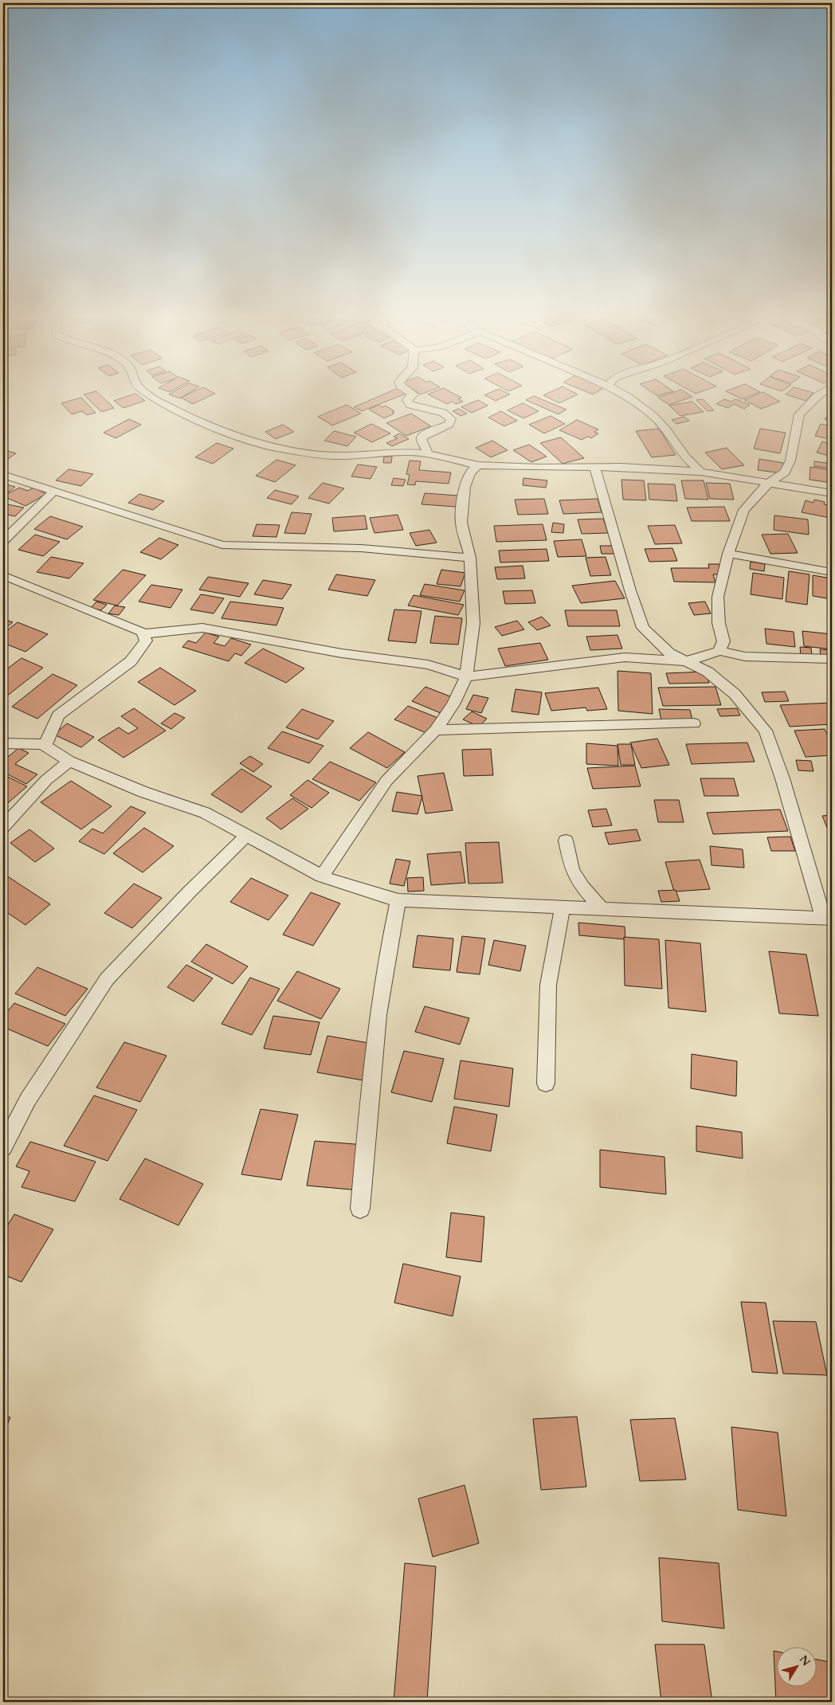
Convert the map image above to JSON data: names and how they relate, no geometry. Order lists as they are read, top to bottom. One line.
{"north":"top right"}
